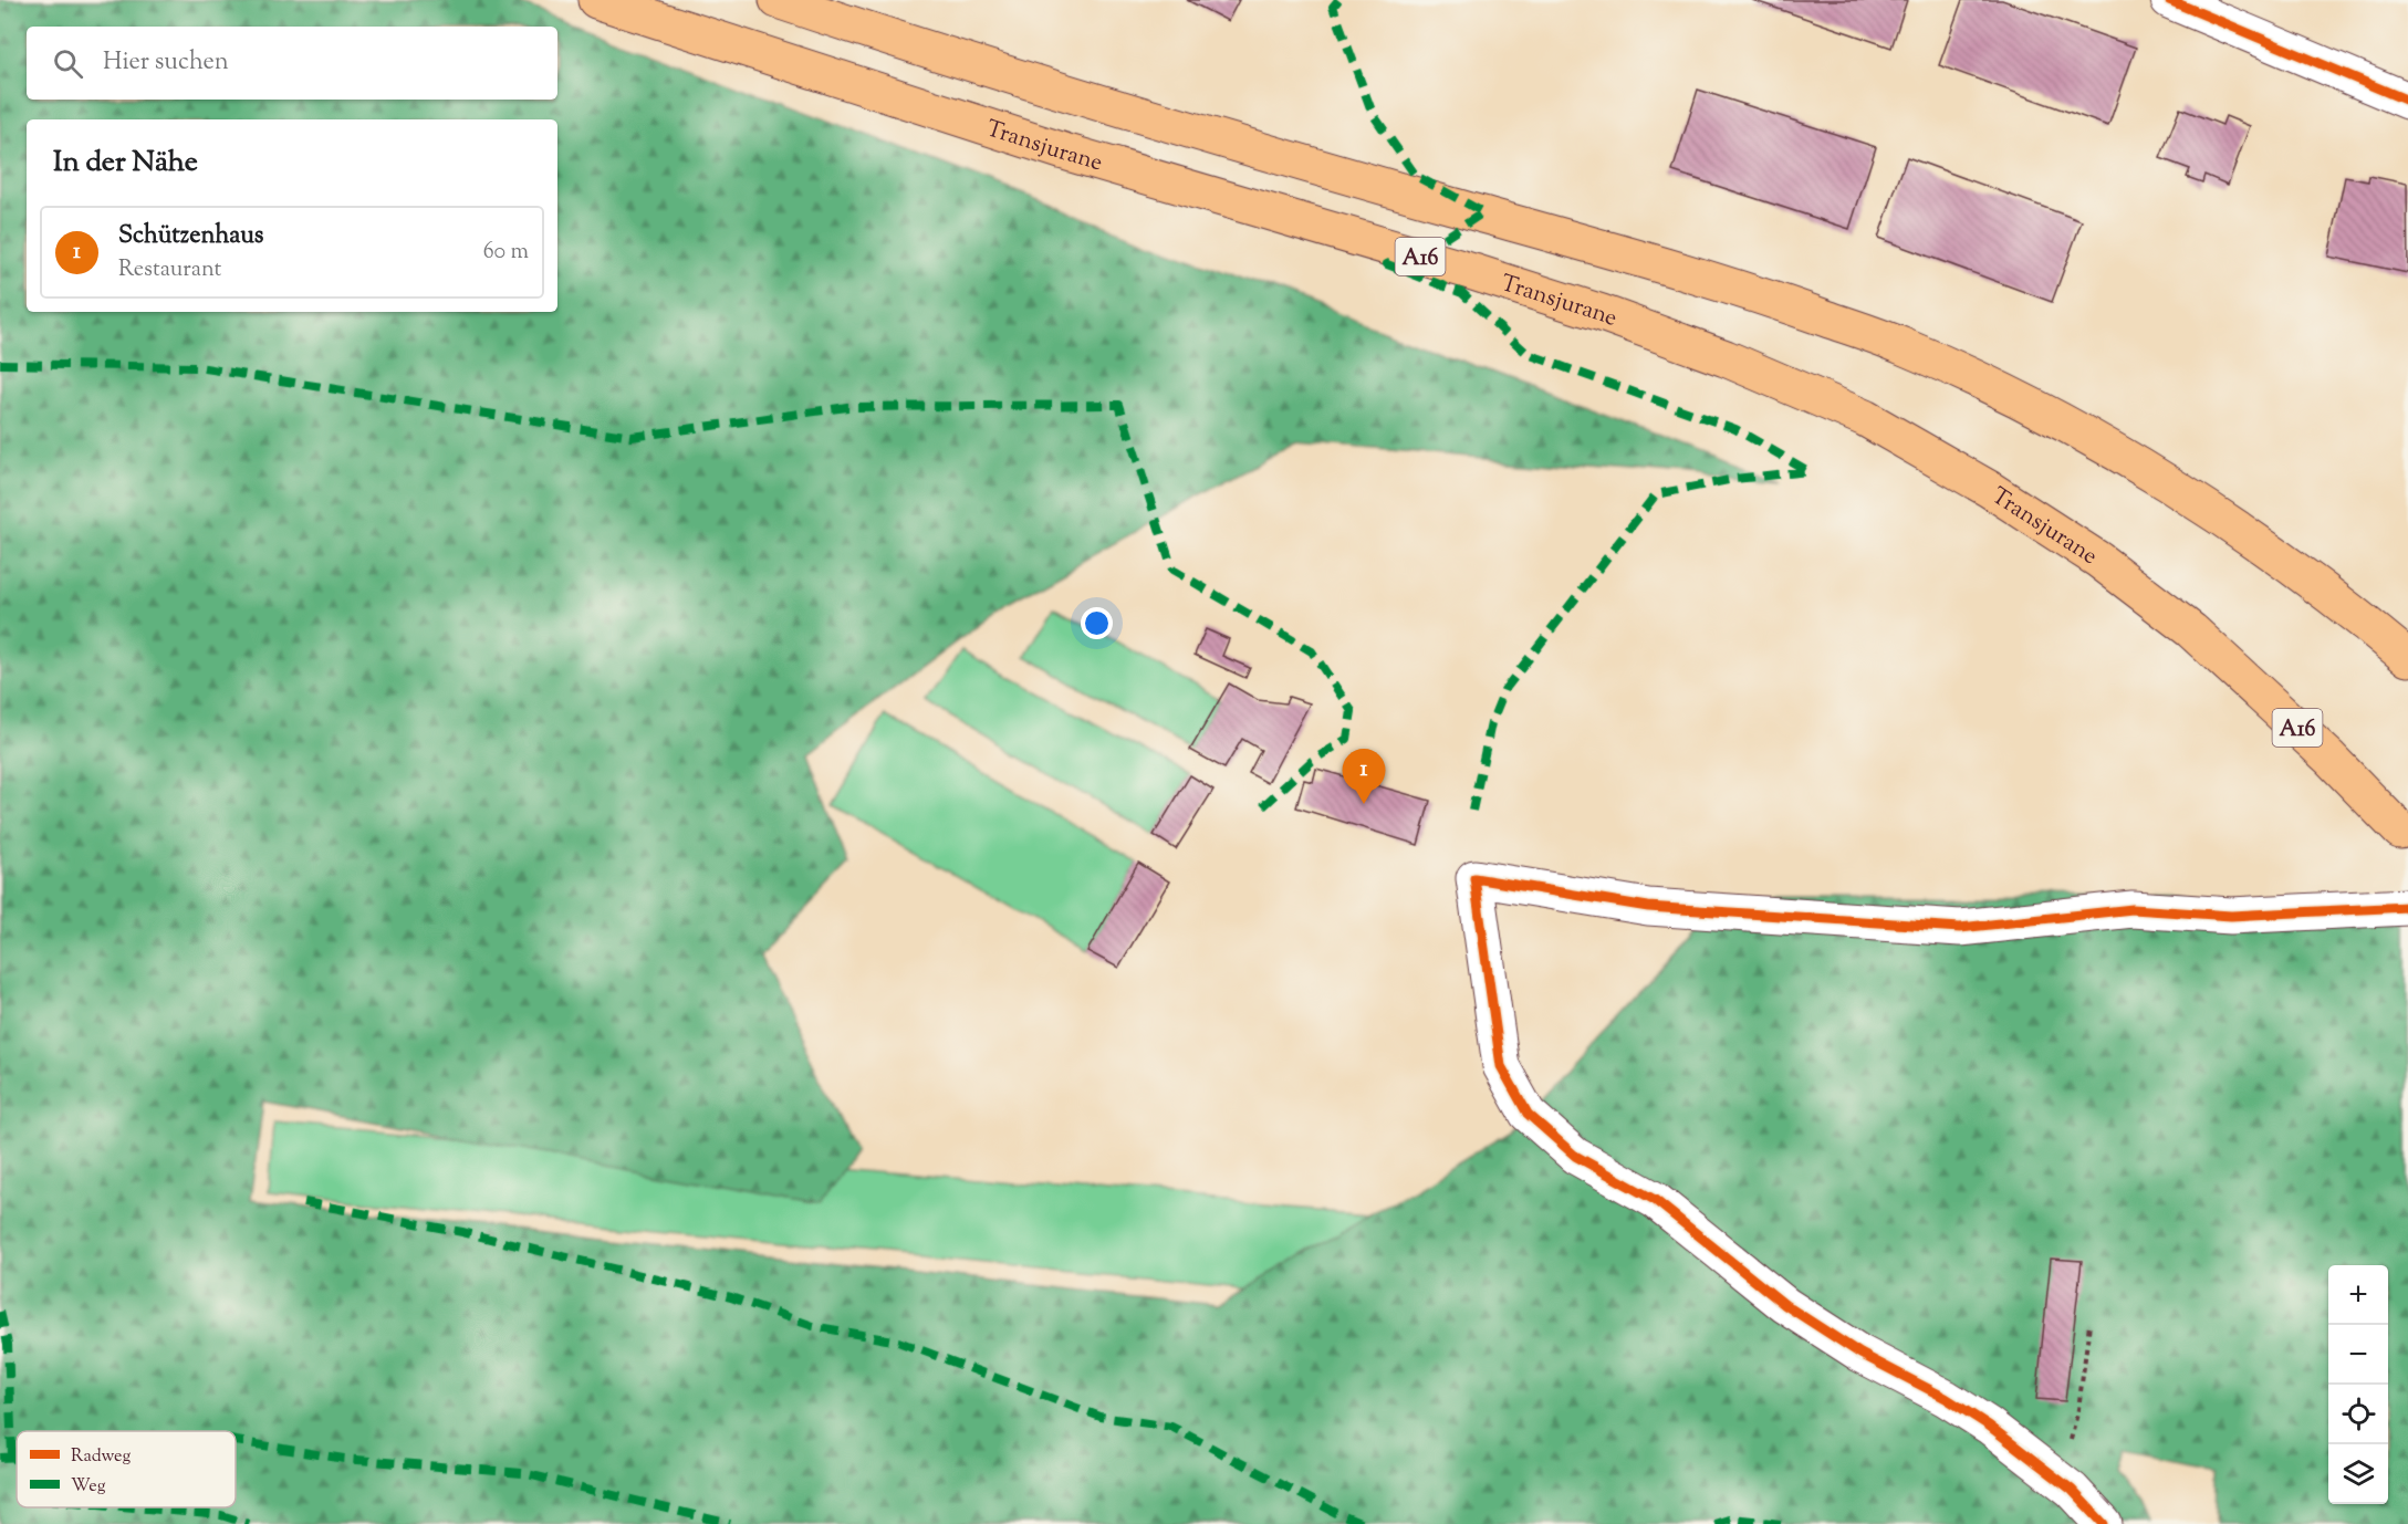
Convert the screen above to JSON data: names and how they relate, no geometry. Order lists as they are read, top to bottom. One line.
{"streets":{"highway":["Transjurane","A16"]},"legend":["Radweg","Weg"],"page":{"search":"Hier suchen","heading":"In der Nähe","list":[{"mark":"1","name":"Schützenhaus","note":"Restaurant","value":"60 m"}],"pins":"1","map_buttons":["+","−"]}}
